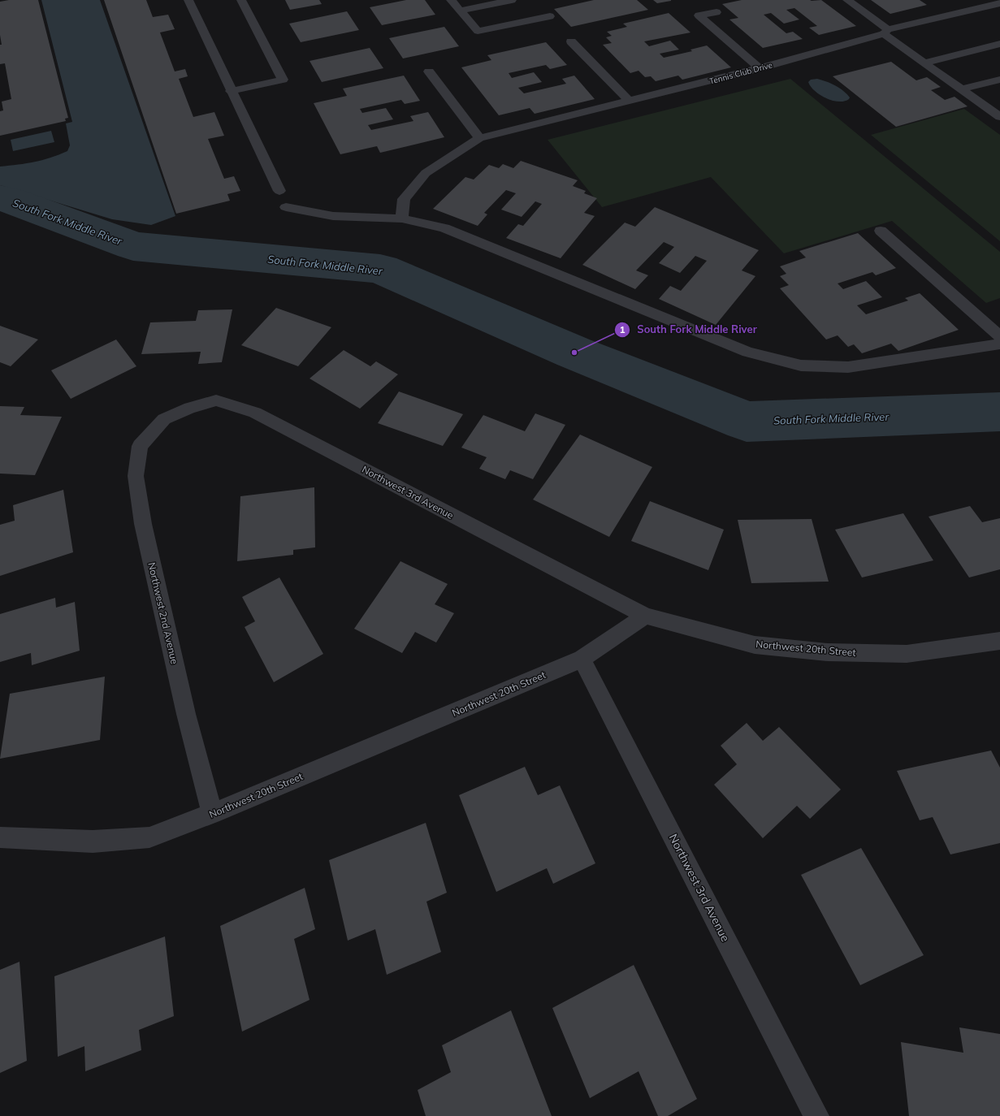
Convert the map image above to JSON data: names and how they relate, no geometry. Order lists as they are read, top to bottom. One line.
{"streets":{"street":["Tennis Club Drive","Northwest 3rd Avenue","Northwest 2nd Avenue","Northwest 20th Street"]},"crossings":[["Northwest 3rd Avenue","Northwest 2nd Avenue"],["Northwest 3rd Avenue","Northwest 20th Street"],["Northwest 2nd Avenue","Northwest 20th Street"]],"water":["South Fork Middle River"],"places":["South Fork Middle River"]}
